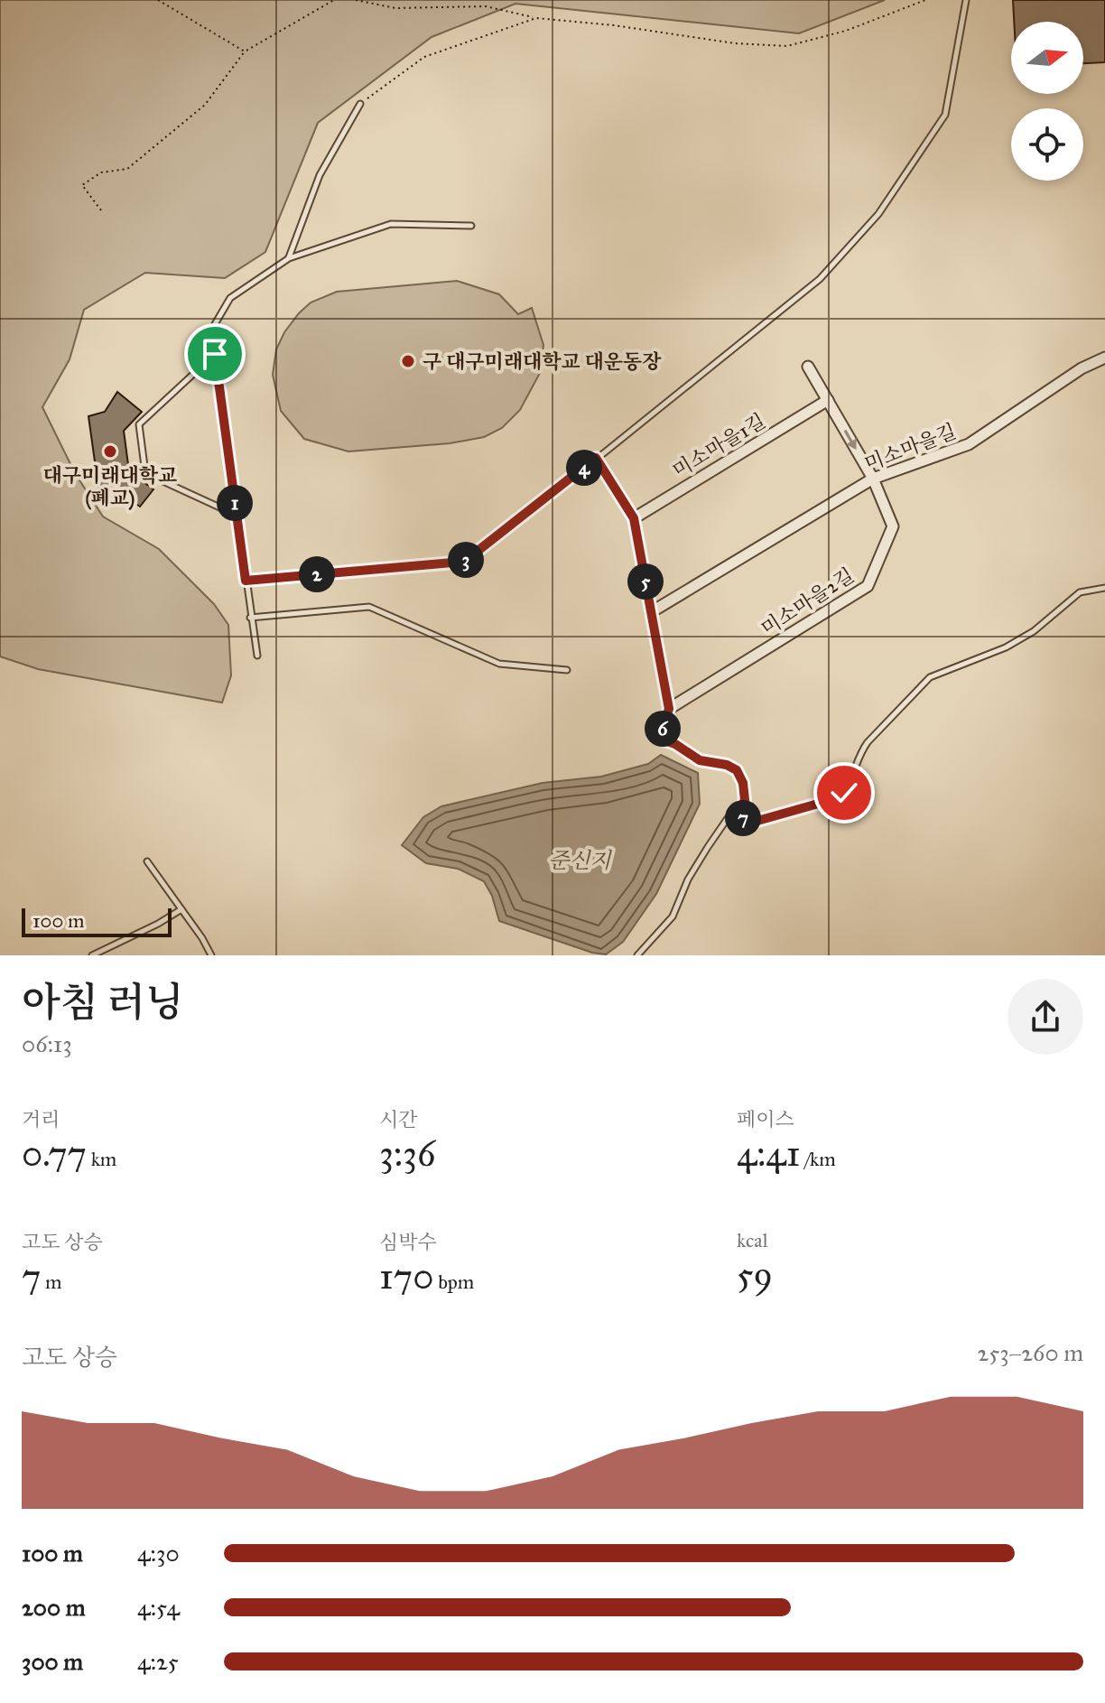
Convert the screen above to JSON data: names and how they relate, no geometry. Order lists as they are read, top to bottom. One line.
{"streets":{"street":["미소마을1길","미소마을길","미소마을2길"]},"crossings":[["미소마을길","미소마을2길"]],"water":["준신지"],"places":["구 대구미래대학교 대운동장","대구미래대학교 (폐교)"],"scale_bar":"100 m","north":"right","page":{"pins":["4","1","3","2","5","6","7"],"scale":"100 m","heading":["아침 러닝","06:13"],"stats":[["거리","0.77 km"],["시간","3:36"],["페이스","4:41 /km"],["고도 상승","7 m"],["심박수","170 bpm"],["kcal","59"]],"chart":["고도 상승","253–260 m"],"list":[{"name":"100 m","note":"4:30"},{"name":"200 m","note":"4:54"},{"name":"300 m","note":"4:25"}]}}
